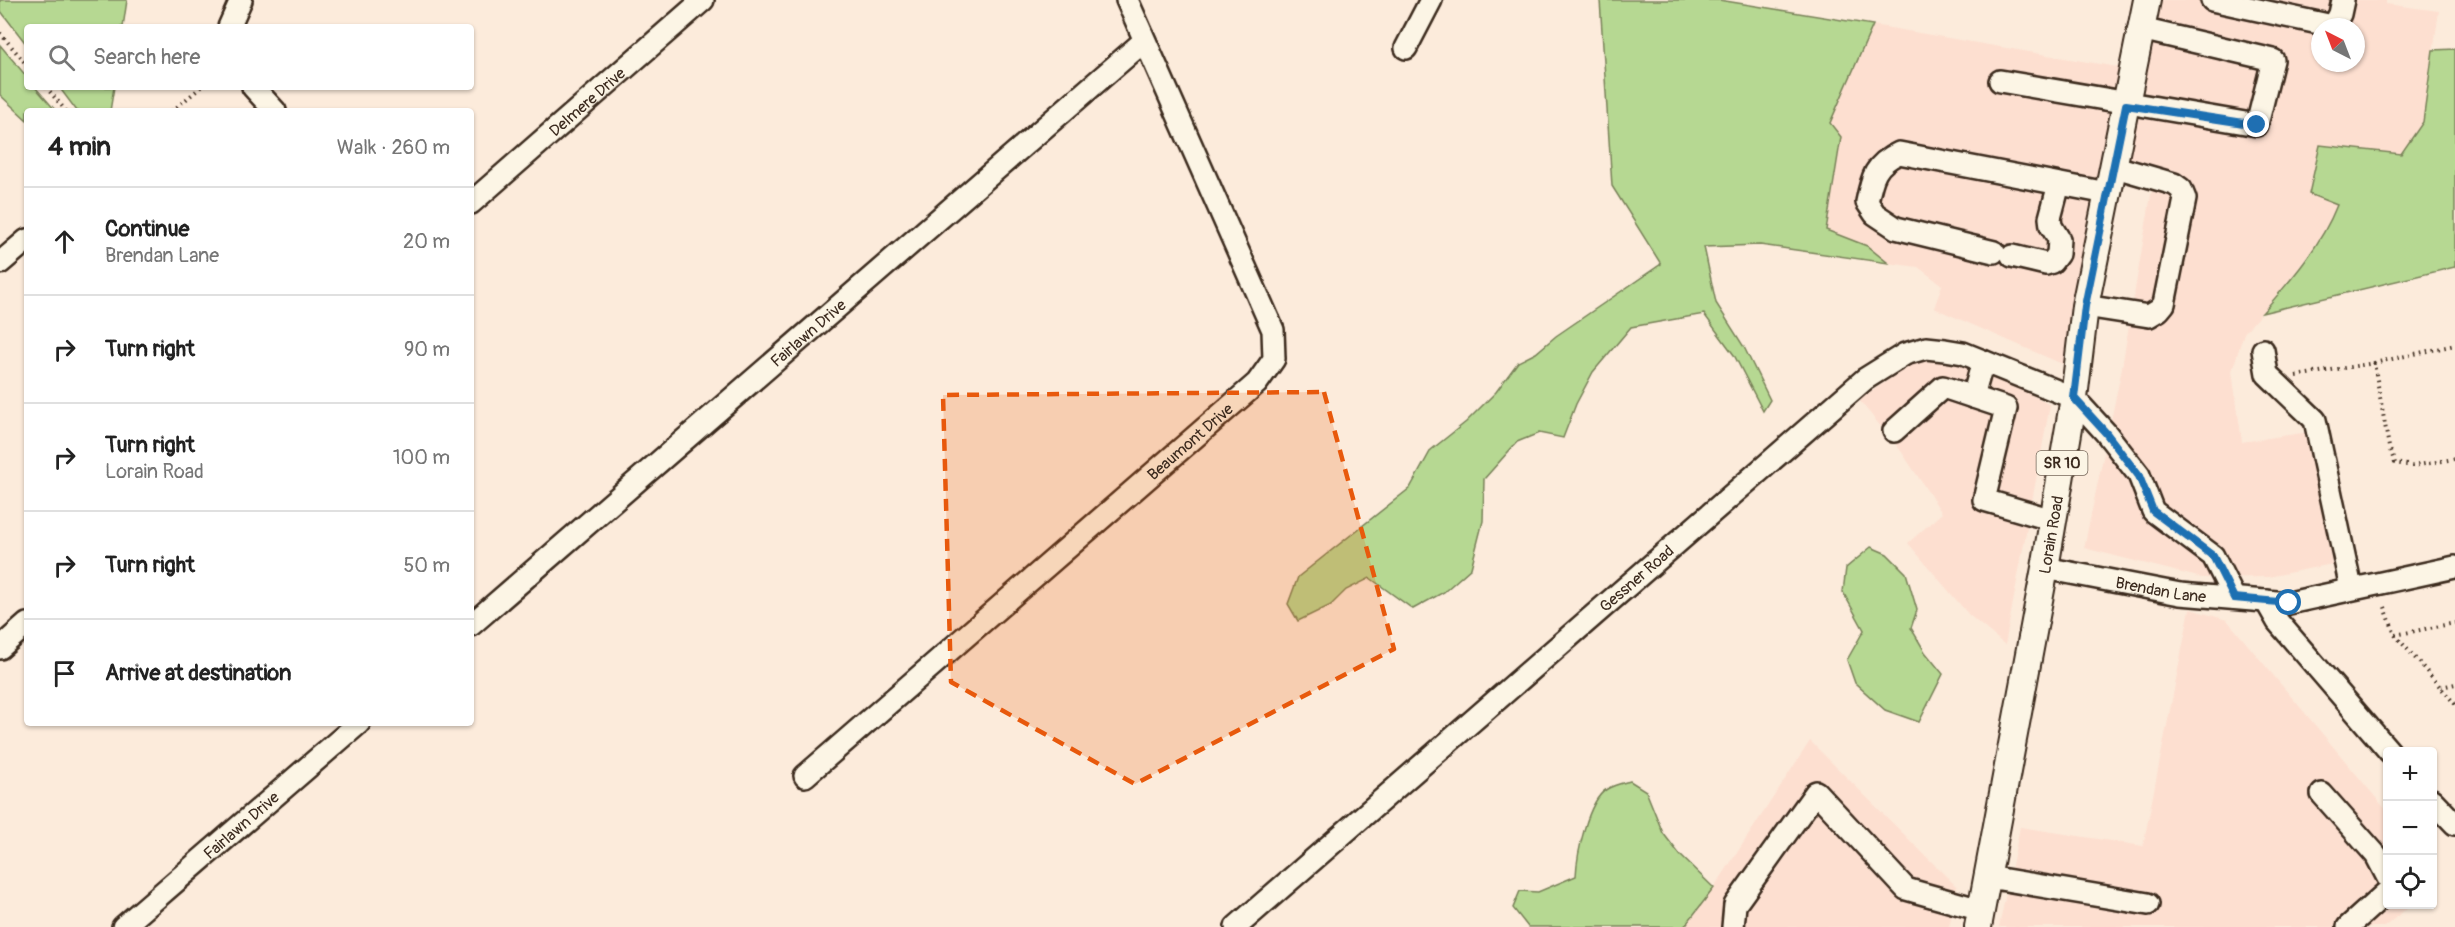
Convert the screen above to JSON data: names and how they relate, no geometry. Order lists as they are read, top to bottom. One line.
{"streets":{"main road":["SR 10","Lorain Road"],"street":["Delmere Drive","Fairlawn Drive","Beaumont Drive","Gessner Road","Brendan Lane"]},"crossings":[["Fairlawn Drive","Beaumont Drive"],["Lorain Road","Gessner Road"],["Lorain Road","Brendan Lane"]],"north":"top left","page":{"search":"Search here","heading":["4 min","Walk · 260 m"],"list":[["Continue","Brendan Lane","20 m"],["Turn right","90 m"],["Turn right","Lorain Road","100 m"],["Turn right","50 m"],"Arrive at destination"],"map_buttons":["+","−"]}}
